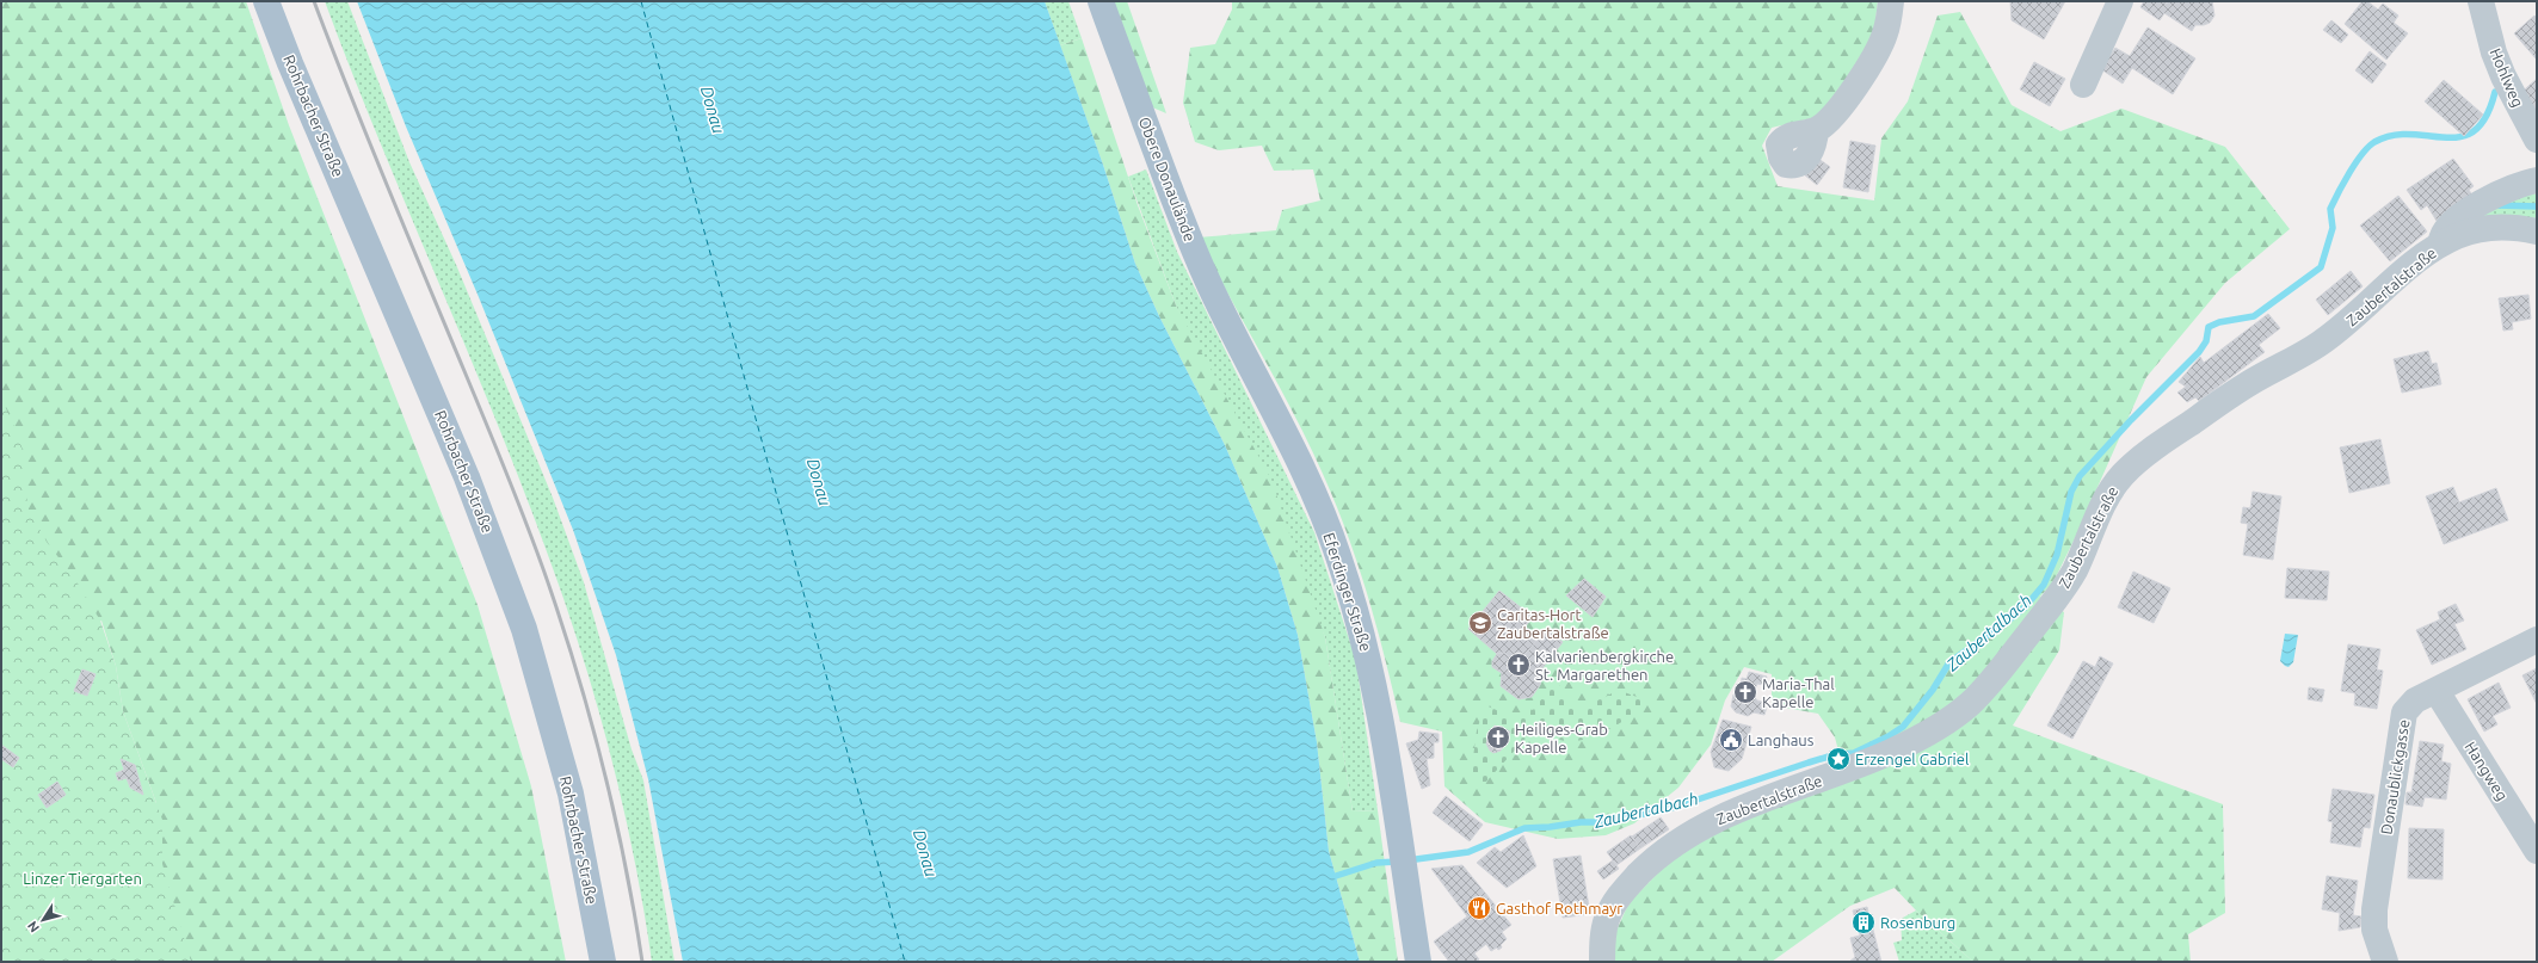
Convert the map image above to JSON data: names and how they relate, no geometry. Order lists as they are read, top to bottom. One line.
{"streets":{"main road":["Rohrbacher Straße","Obere Donaulände","Eferdinger Straße"],"street":["Hohlweg","Zaubertalstraße","Hangweg","Donaublickgasse"]},"crossings":[["Obere Donaulände","Eferdinger Straße"],["Hangweg","Donaublickgasse"]],"water":["Donau","Zaubertalbach"],"parks":["Linzer Tiergarten"],"places":{"school or university":["Caritas-Hort Zaubertalstraße"],"church":["Kalvarienbergkirche St. Margarethen","Maria-Thal Kapelle","Heiliges-Grab Kapelle"],"public building":["Langhaus"],"place":["Erzengel Gabriel"],"restaurant":["Gasthof Rothmayr"],"building":["Rosenburg"]},"north":"bottom left"}
